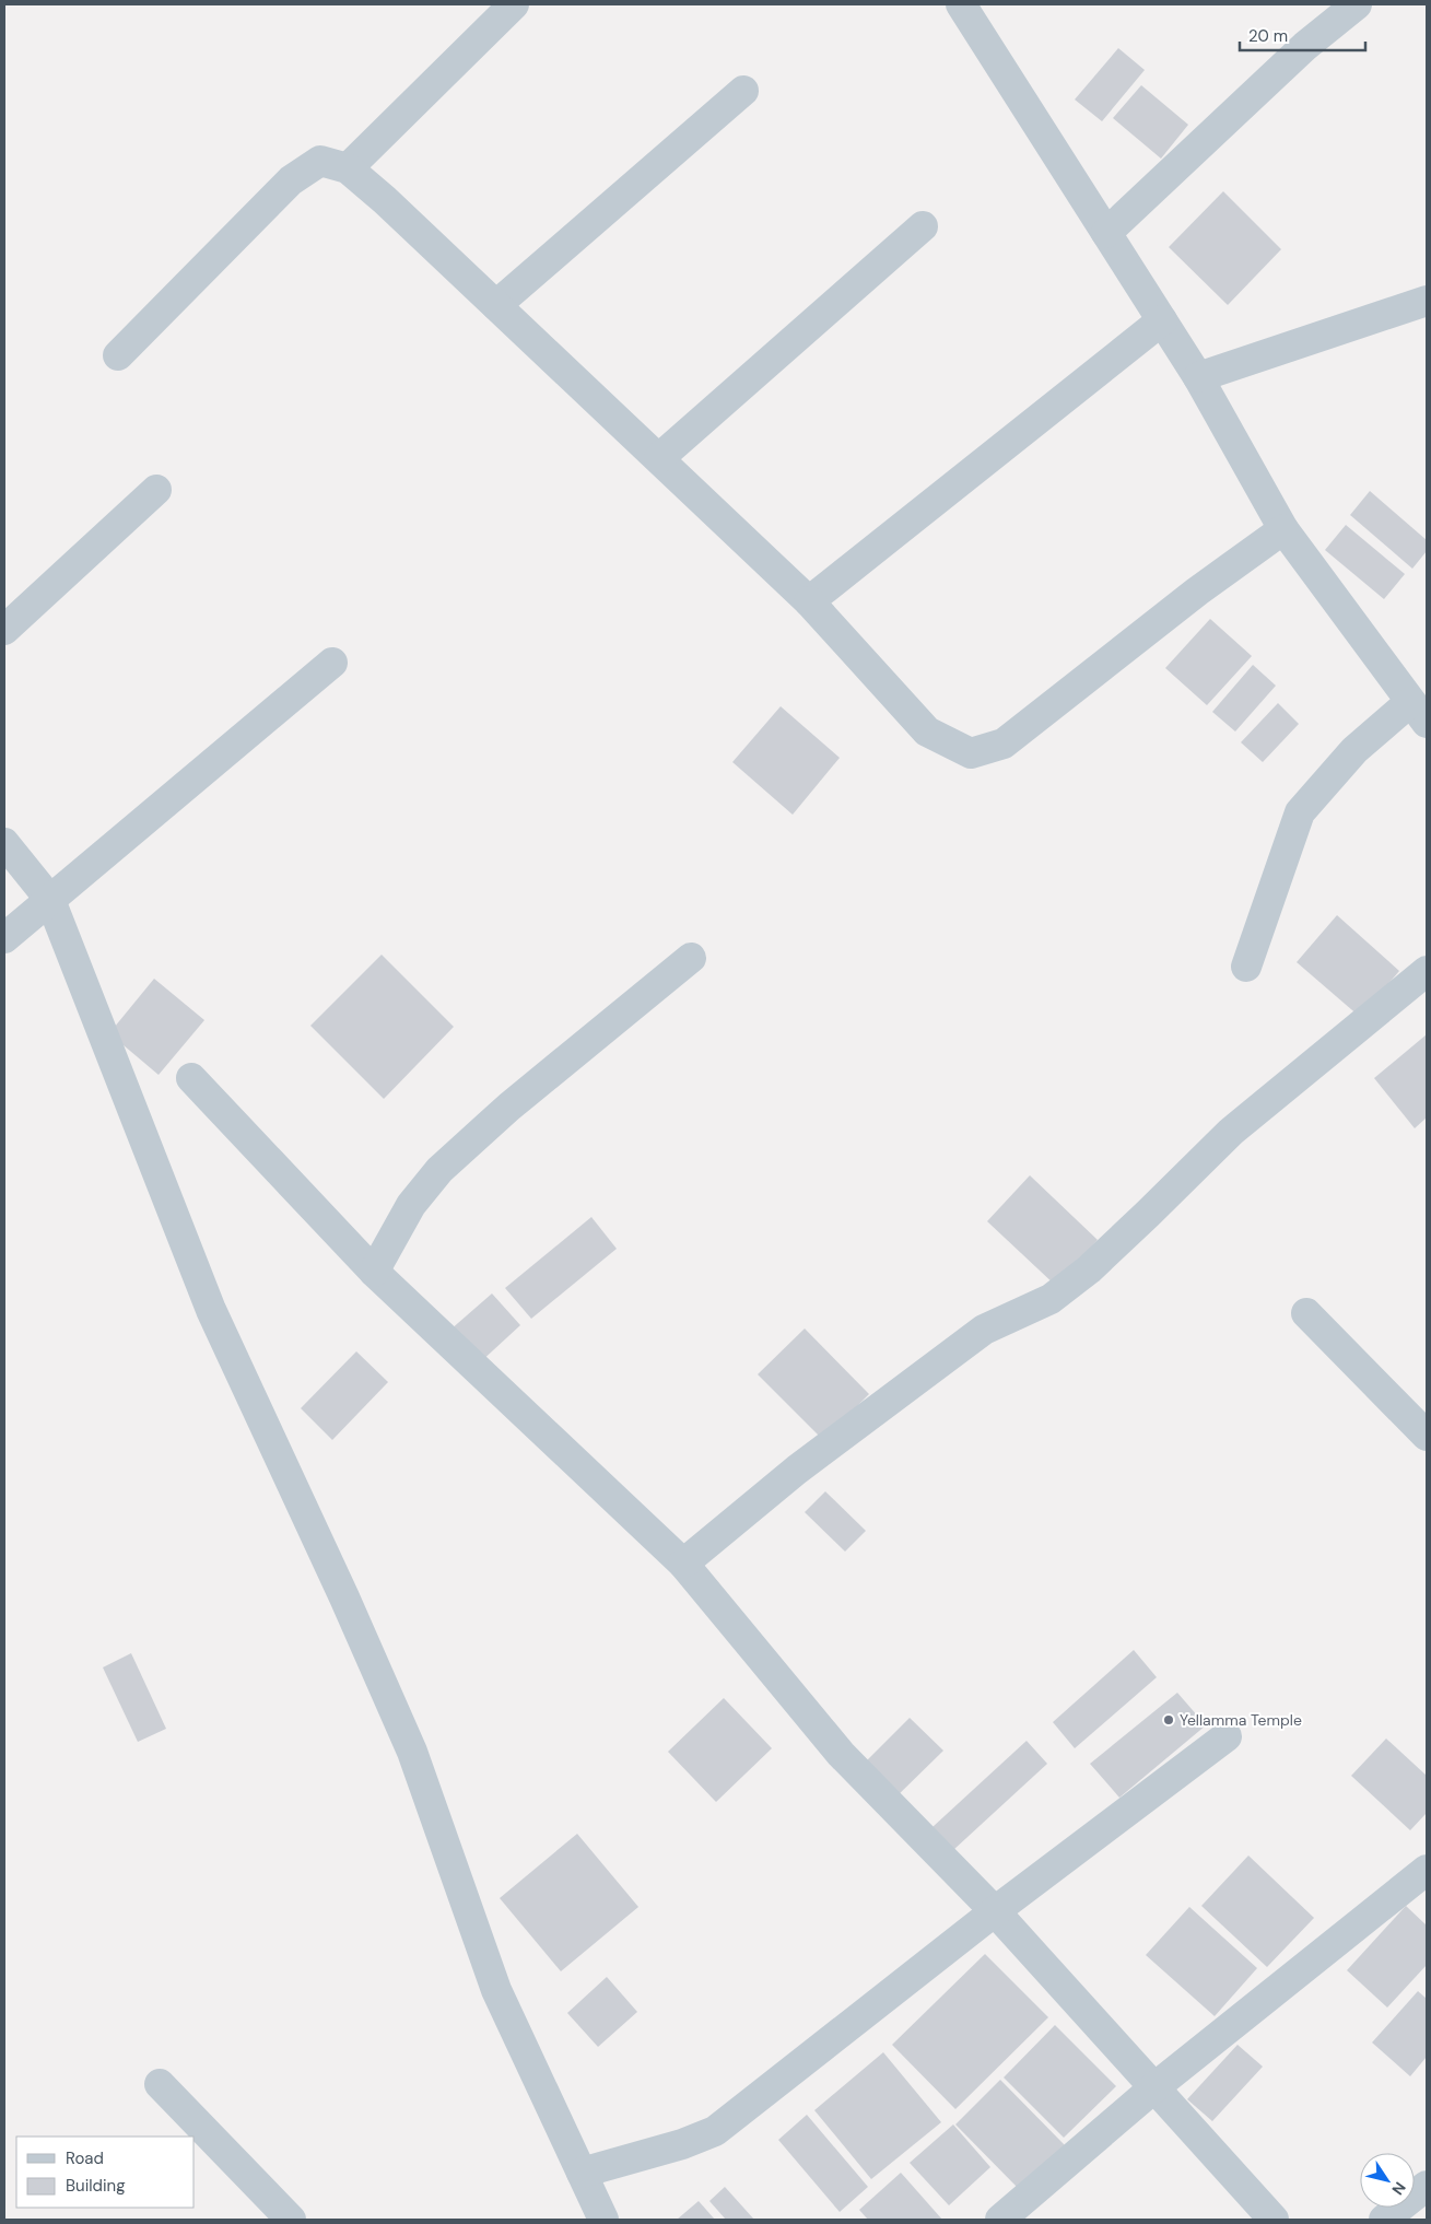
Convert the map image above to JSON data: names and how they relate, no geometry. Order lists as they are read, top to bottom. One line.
{"places":["Yellamma Temple"],"legend":["Road","Building"],"scale_bar":"20 m","north":"bottom right"}
